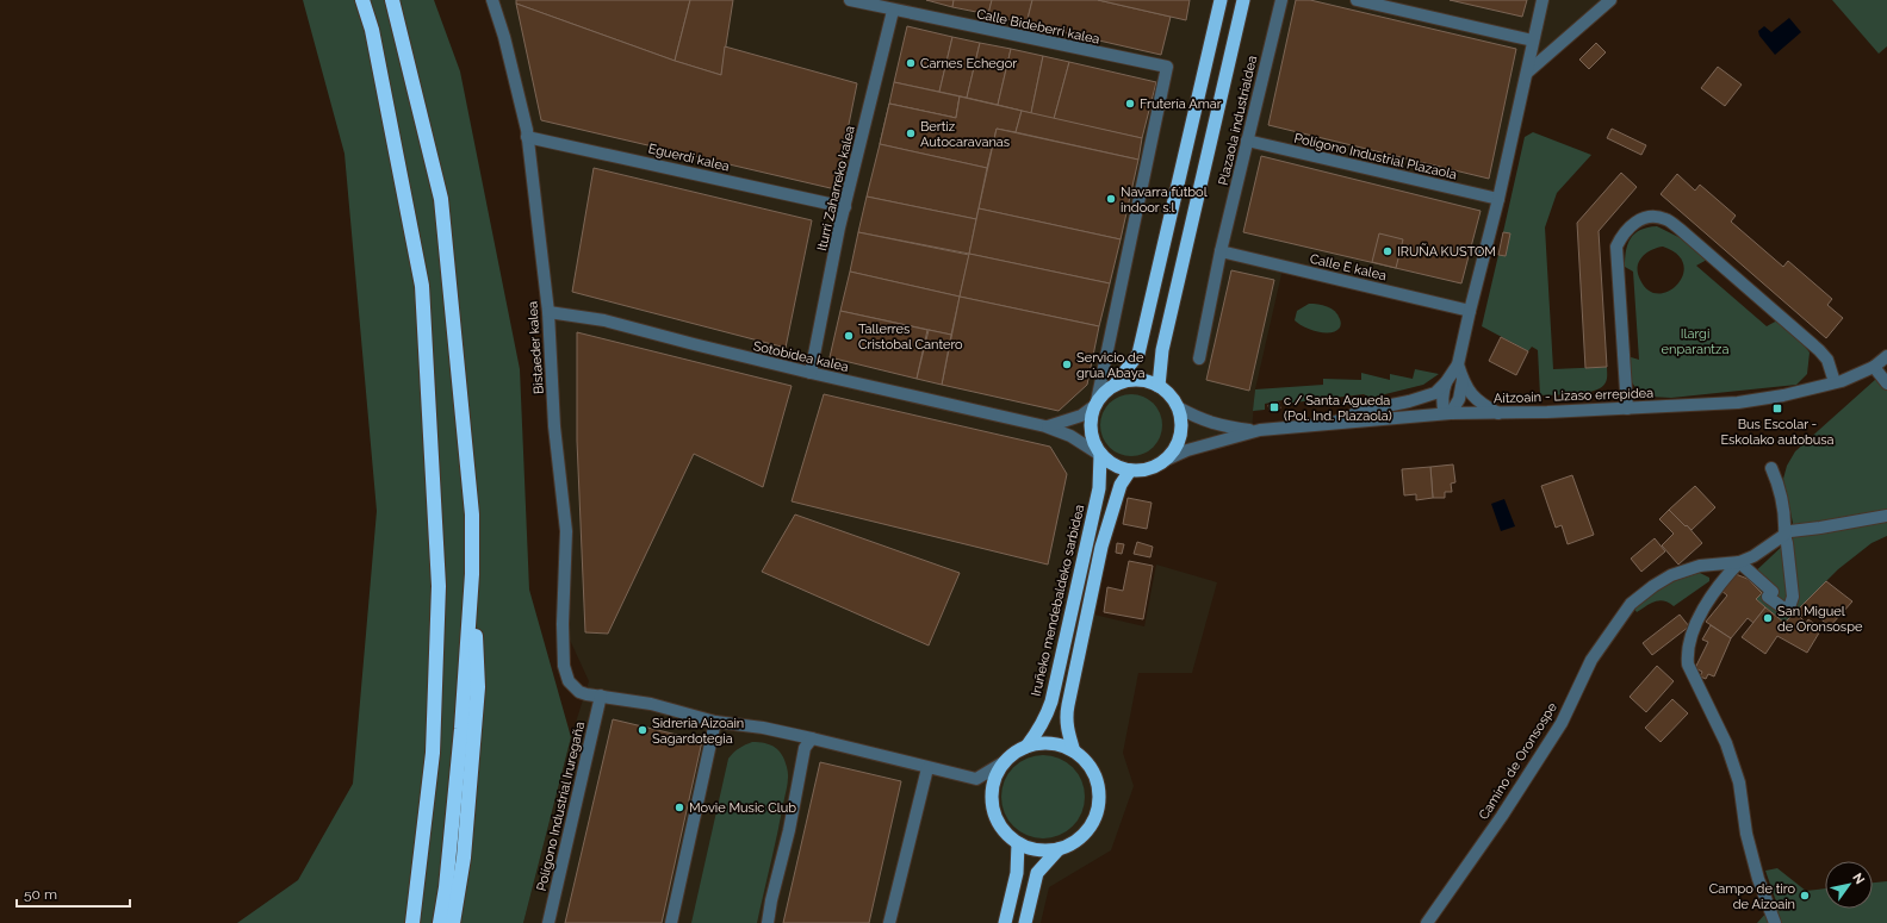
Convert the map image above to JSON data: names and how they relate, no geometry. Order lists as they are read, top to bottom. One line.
{"streets":{"highway":["Iruñeko mendebaldeko sarbidea"],"street":["Calle Bideberri kalea","Plazaola industrialdea","Polígono Industrial Plazaola","Eguerdi kalea","Iturri Zaharreko kalea","Calle E kalea","Bistaeder kalea","Sotobidea kalea","Aitzoain - Lizaso errepidea","Camino de Oronsospe","Polígono Industrial Iruregaña"]},"crossings":[["Calle Bideberri kalea","Iturri Zaharreko kalea"],["Calle Bideberri kalea","Sotobidea kalea"],["Calle Bideberri kalea","Iruñeko mendebaldeko sarbidea"],["Plazaola industrialdea","Polígono Industrial Plazaola"],["Plazaola industrialdea","Calle E kalea"],["Eguerdi kalea","Iturri Zaharreko kalea"],["Eguerdi kalea","Bistaeder kalea"],["Iturri Zaharreko kalea","Sotobidea kalea"],["Bistaeder kalea","Sotobidea kalea"],["Bistaeder kalea","Polígono Industrial Iruregaña"],["Sotobidea kalea","Iruñeko mendebaldeko sarbidea"]],"parks":["Ilargi enparantza"],"places":{"other":["Carnes Echegor","Frutería Amar","Bertiz Autocaravanas","Navarra fútbol indoor s.l","IRUÑA KUSTOM","Tallerres Cristobal Cantero","Servicio de grúa Abaya","San Miguel de Oronsospe","Sidreria Aizoain Sagardotegia","Movie Music Club","Campo de tiro de Aizoain"],"transit":["c / Santa Agueda (Pol. Ind. Plazaola)","Bus Escolar - Eskolako autobusa"]},"scale_bar":"50 m","north":"top right"}
